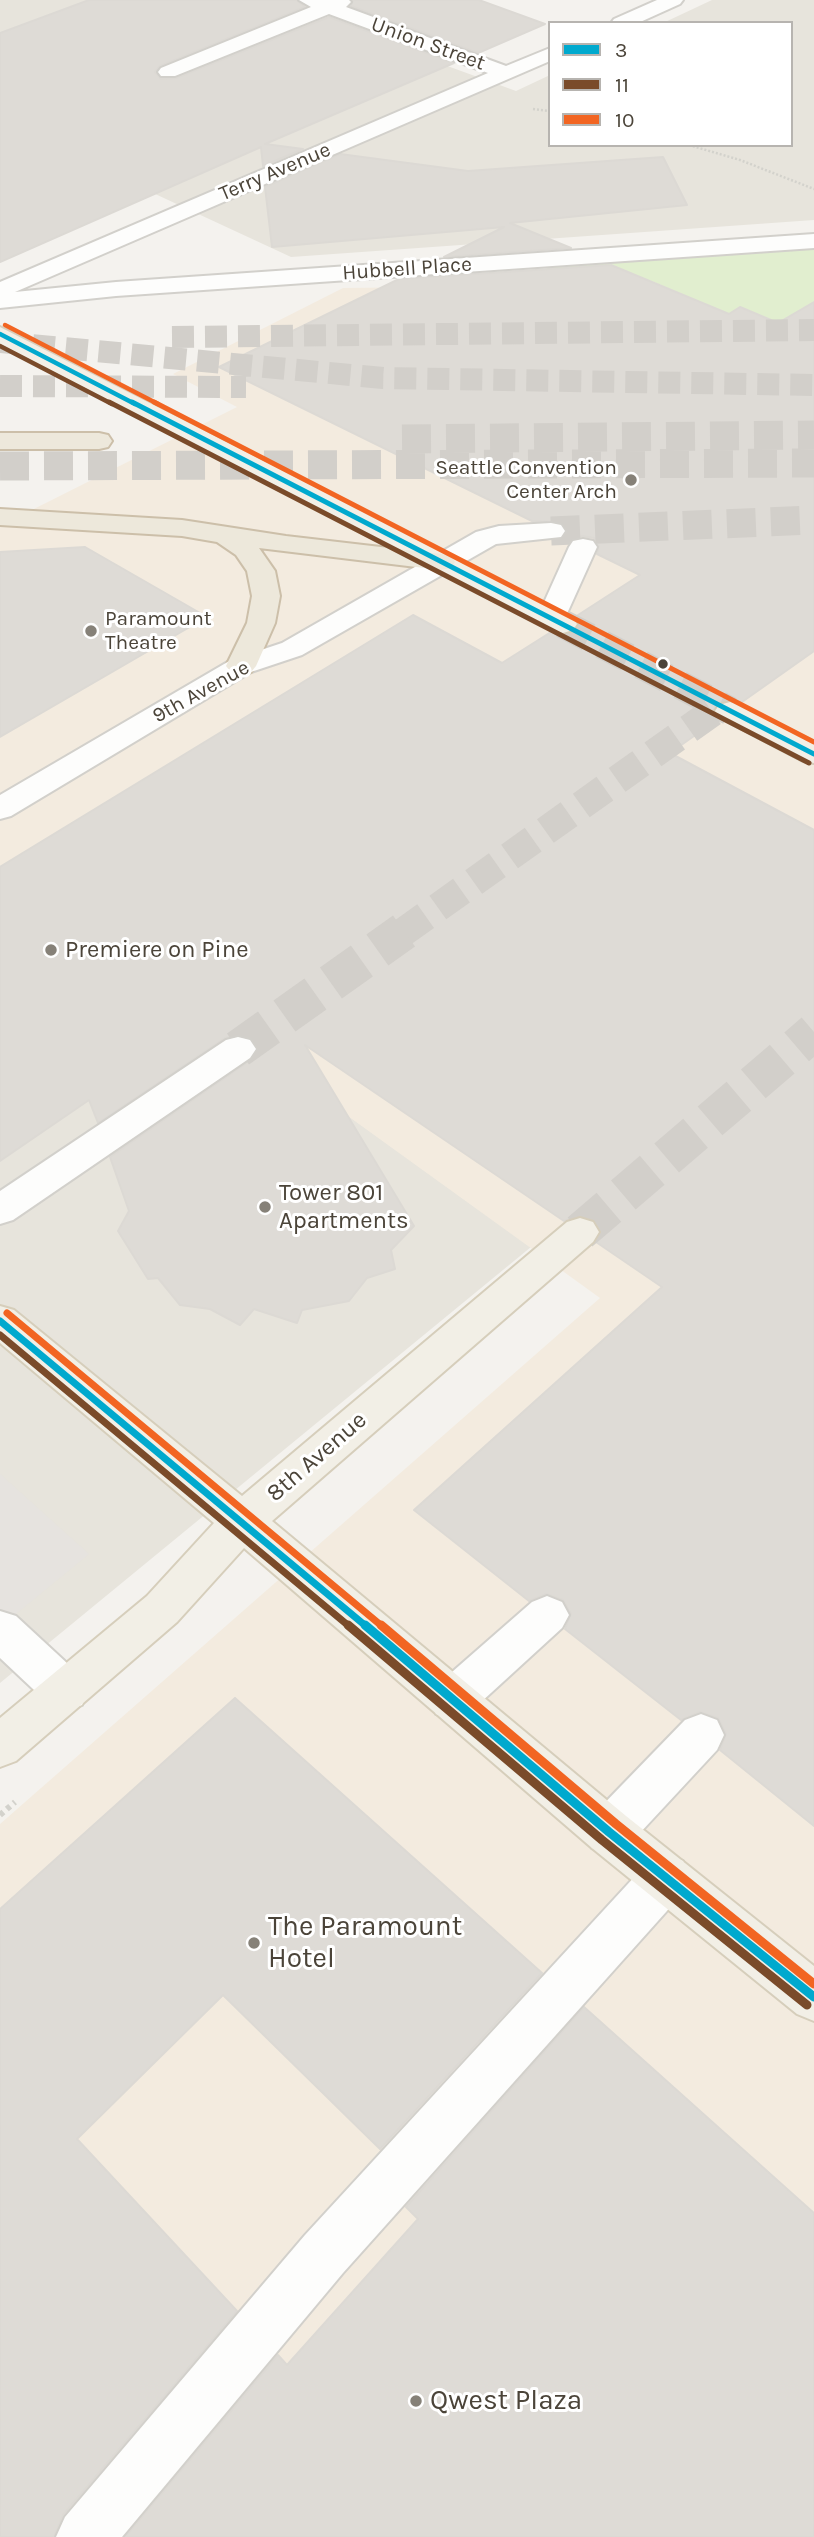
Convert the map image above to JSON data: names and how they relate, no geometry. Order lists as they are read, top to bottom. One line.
{"streets":{"main road":["8th Avenue"],"street":["Union Street","Terry Avenue","Hubbell Place","9th Avenue"]},"crossings":[["Union Street","Terry Avenue"]],"places":["Seattle Convention Center Arch","Paramount Theatre","Premiere on Pine","Tower 801 Apartments","The Paramount Hotel","Qwest Plaza"],"lines":["transit line 10","transit line 3","transit line 11"],"legend":["3","11","10"]}
